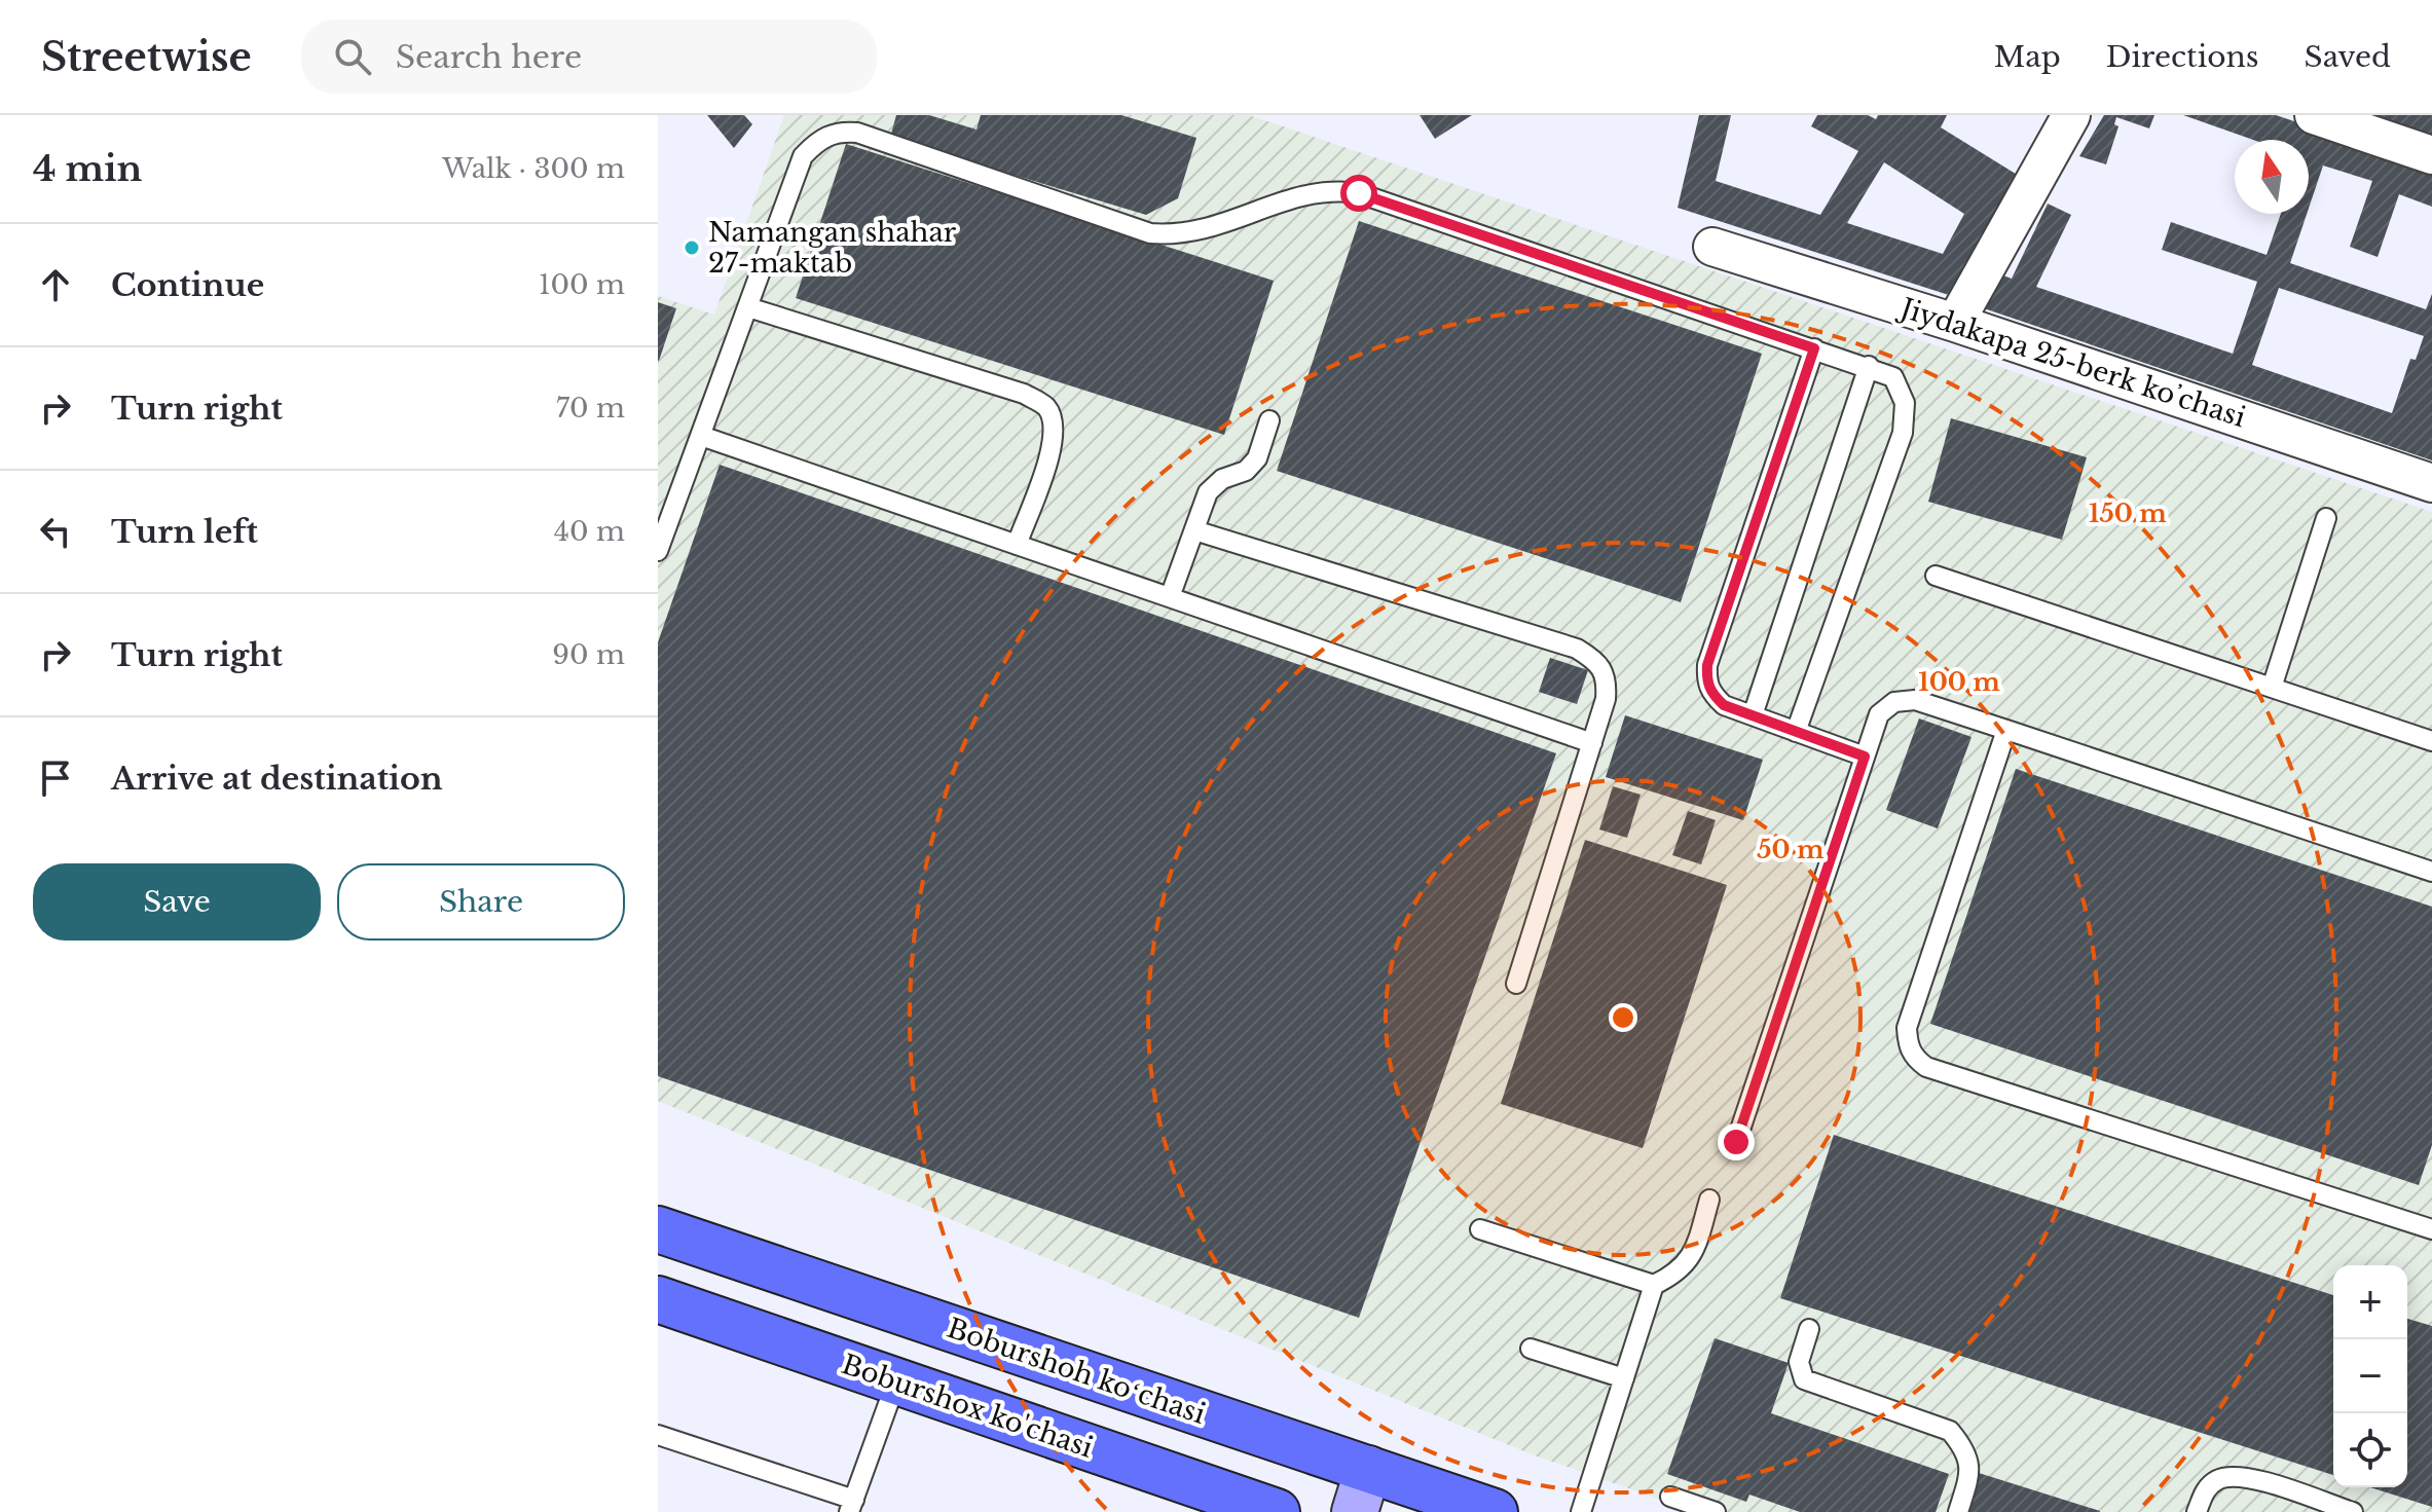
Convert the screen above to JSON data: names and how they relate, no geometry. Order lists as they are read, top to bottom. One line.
{"streets":{"main road":["Boburshoh koʻchasi","Boburshox ko'chasi"],"street":["Jiydakapa 25-berk koʼchasi"]},"places":["Namangan shahar 27-maktab"],"north":"top","page":{"header":"Streetwise","search":"Search here","nav":["Map","Directions","Saved"],"heading":["4 min","Walk · 300 m"],"list":[["Continue","100 m"],["Turn right","70 m"],["Turn left","40 m"],["Turn right","90 m"],"Arrive at destination"],"buttons":["Save","Share"],"map_buttons":["+","−"]},"rings":["150 m","100 m","50 m"]}
